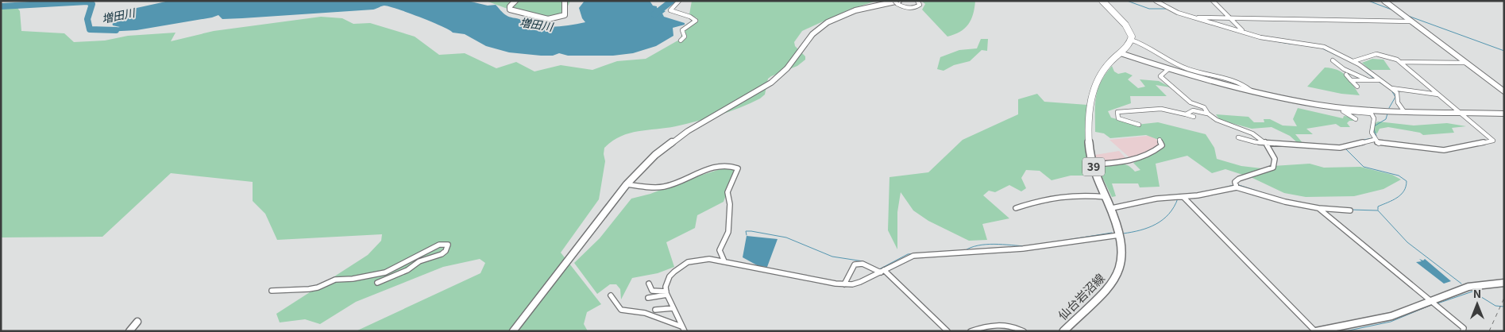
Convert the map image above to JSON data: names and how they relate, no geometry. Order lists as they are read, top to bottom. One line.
{"streets":{"main road":["39","仙台岩沼線"]},"water":["増田川"],"north":"top"}
